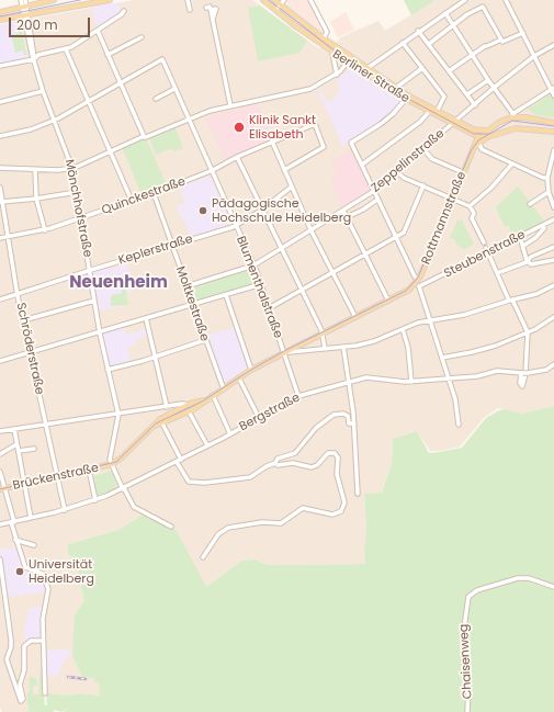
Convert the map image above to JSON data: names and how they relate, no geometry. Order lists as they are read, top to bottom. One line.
{"streets":{"main road":["Berliner Straße","Rottmannstraße","Steubenstraße","Brückenstraße"],"street":["Zeppelinstraße","Quinckestraße","Mönchhofstraße","Keplerstraße","Blumenthalstraße","Moltkestraße","Schröderstraße","Bergstraße","Chaisenweg"]},"crossings":[["Berliner Straße","Zeppelinstraße"],["Berliner Straße","Rottmannstraße"],["Zeppelinstraße","Blumenthalstraße"],["Zeppelinstraße","Moltkestraße"],["Quinckestraße","Mönchhofstraße"],["Quinckestraße","Blumenthalstraße"],["Quinckestraße","Moltkestraße"],["Quinckestraße","Schröderstraße"],["Mönchhofstraße","Keplerstraße"],["Mönchhofstraße","Brückenstraße"],["Rottmannstraße","Steubenstraße"],["Keplerstraße","Blumenthalstraße"],["Keplerstraße","Moltkestraße"],["Keplerstraße","Schröderstraße"],["Steubenstraße","Blumenthalstraße"],["Steubenstraße","Moltkestraße"],["Blumenthalstraße","Bergstraße"],["Schröderstraße","Bergstraße"],["Schröderstraße","Brückenstraße"]],"districts":["Neuenheim"],"places":["Klinik Sankt Elisabeth","Pädagogische Hochschule Heidelberg","Universität Heidelberg"],"scale_bar":"200 m"}
